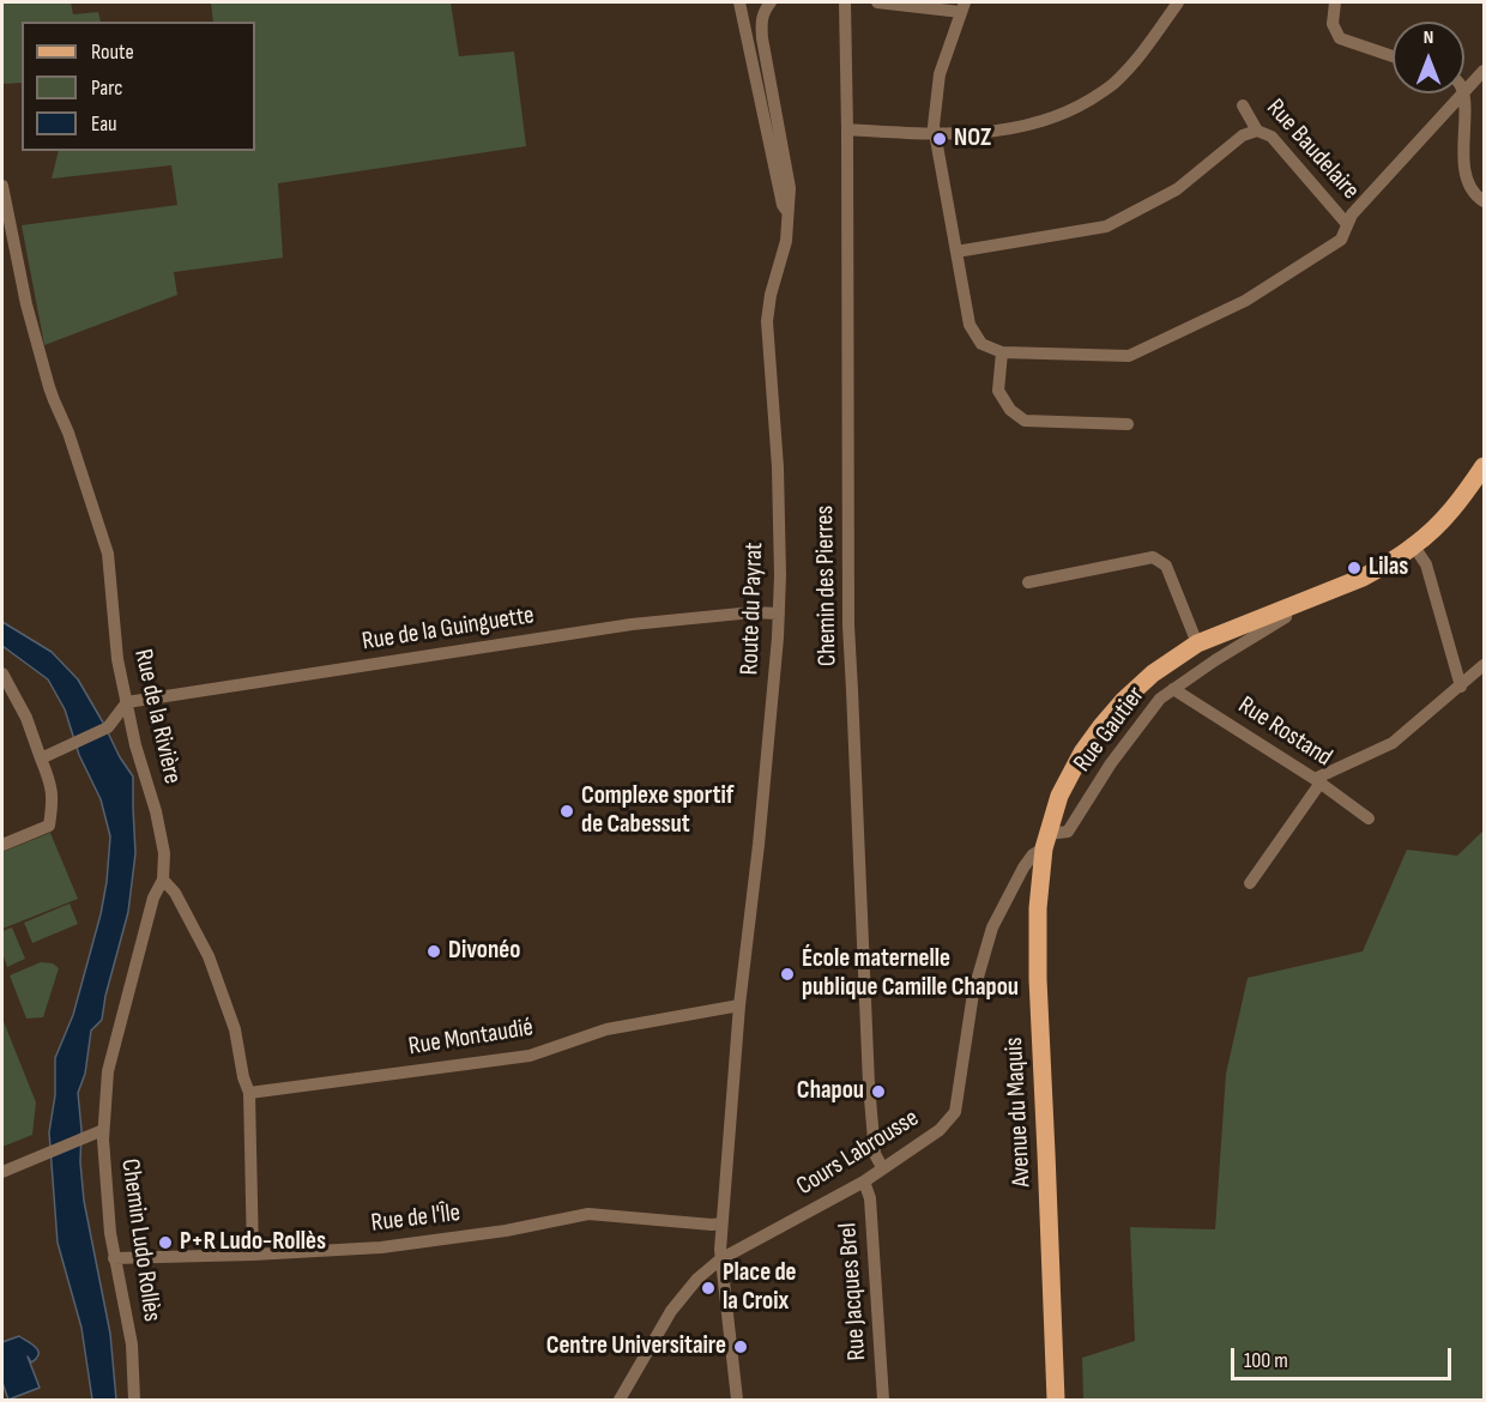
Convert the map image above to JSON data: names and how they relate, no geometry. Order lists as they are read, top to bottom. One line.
{"streets":{"main road":["Avenue du Maquis"],"street":["Rue Baudelaire","Chemin des Pierres","Route du Payrat","Rue de la Guinguette","Rue de la Rivière","Rue Gautier","Rue Rostand","Rue Montaudié","Cours Labrousse","Rue de l'Île","Chemin Ludo Rollès","Rue Jacques Brel"]},"crossings":[["Chemin des Pierres","Cours Labrousse"],["Route du Payrat","Rue de la Guinguette"],["Route du Payrat","Rue Montaudié"],["Route du Payrat","Rue de l'Île"],["Rue de la Guinguette","Rue de la Rivière"],["Rue de la Rivière","Chemin Ludo Rollès"],["Rue Gautier","Rue Rostand"],["Rue Gautier","Avenue du Maquis"],["Rue Gautier","Cours Labrousse"],["Avenue du Maquis","Cours Labrousse"],["Cours Labrousse","Rue Jacques Brel"],["Rue de l'Île","Chemin Ludo Rollès"]],"places":["NOZ","Lilas","Complexe sportif de Cabessut","Divonéo","École maternelle publique Camille Chapou","Chapou","P+R Ludo-Rollès","Place de la Croix","Centre Universitaire"],"legend":["Route","Parc","Eau"],"scale_bar":"100 m","north":"top"}
